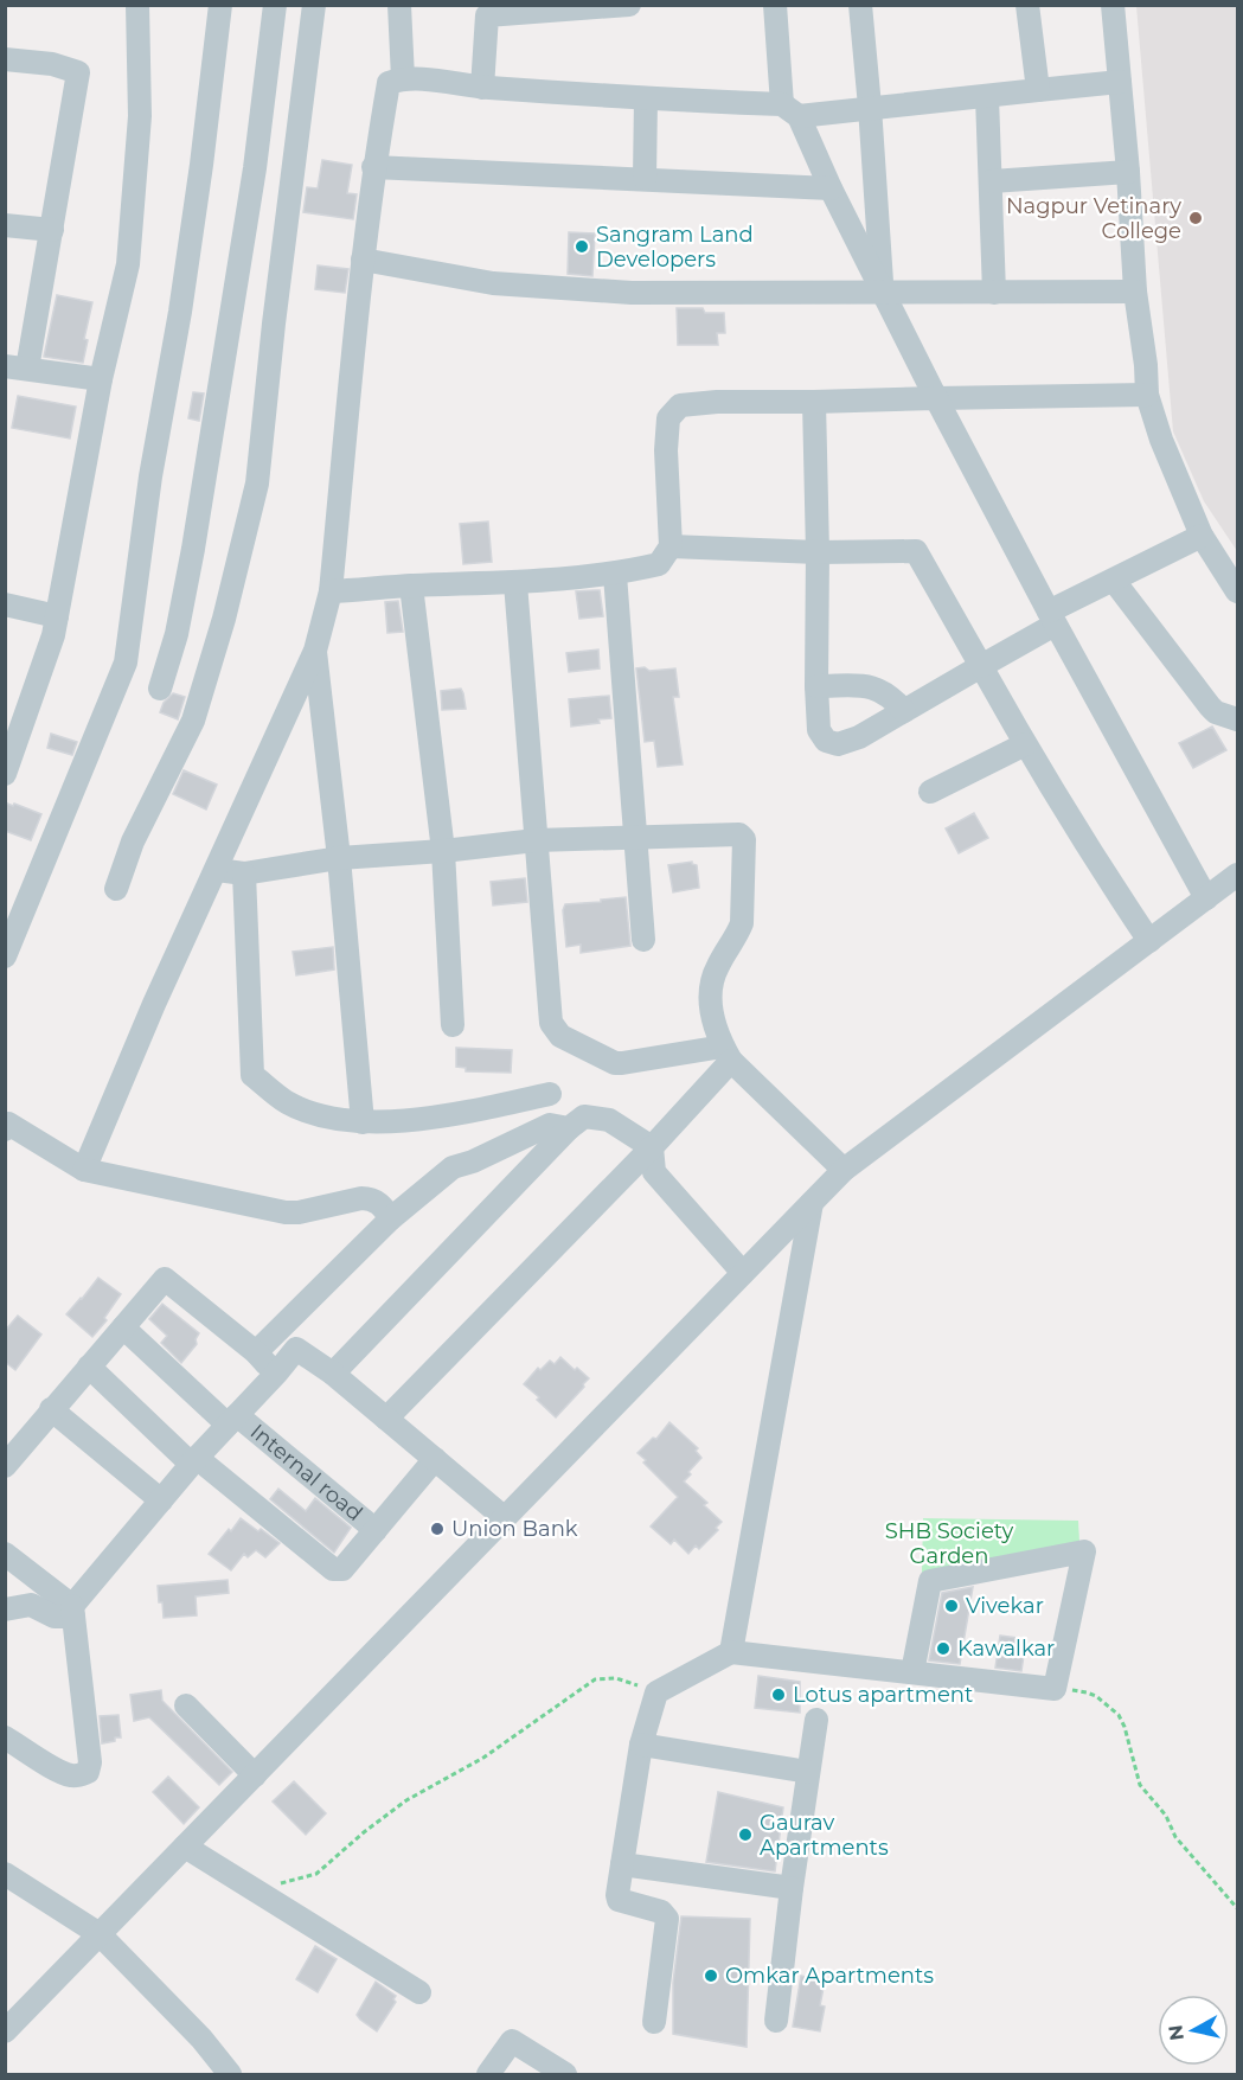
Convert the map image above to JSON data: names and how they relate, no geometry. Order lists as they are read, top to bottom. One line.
{"streets":{"street":["Internal road"]},"parks":["SHB Society Garden"],"places":["Nagpur Vetinary College","Sangram Land Developers","Union Bank","Vivekar","Kawalkar","Lotus apartment","Gaurav Apartments","Omkar Apartments"],"north":"left"}
